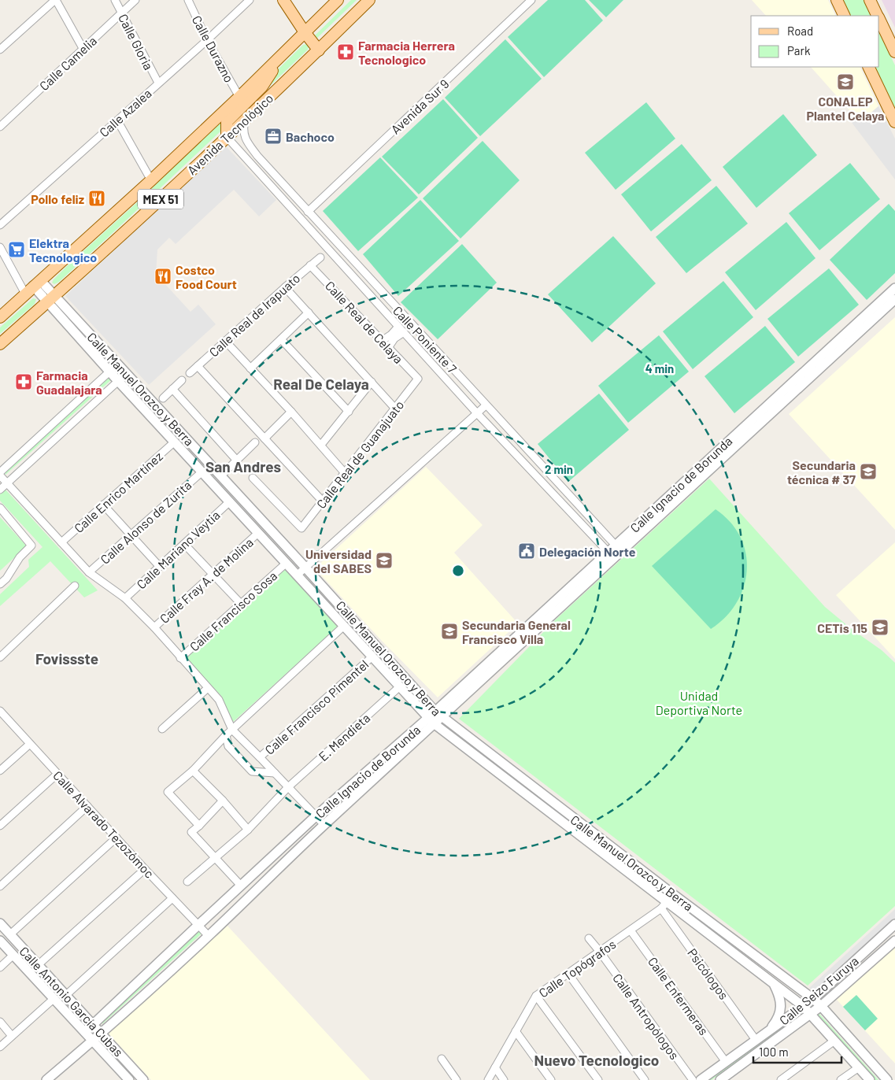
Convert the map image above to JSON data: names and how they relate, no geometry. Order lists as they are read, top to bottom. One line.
{"streets":{"main road":["Avenida Tecnológico","MEX 51"],"street":["Calle Gloria","Calle Durazno","Calle Camelia","Avenida Sur 9","Calle Azalea","Calle Real de Irapuato","Calle Real de Celaya","Calle Poniente 7","Calle Manuel Orozco y Berra","Calle Real de Guanajuato","Calle Ignacio de Borunda","Calle Enrico Martínez","Calle Alonso de Zurita","Calle Mariano Veytia","Calle Fray A. de Molina","Calle Francisco Sosa","Calle Francisco Pimentel","E. Mendieta","Calle Alvarado Tezozómoc","Calle Topógrafos","Psicólogos","Calle Seizo Furuya","Calle Enfermeras","Calle Antonio García Cubas","Calle Antropólogos"]},"crossings":[["Calle Gloria","Calle Camelia"],["Calle Gloria","Calle Azalea"],["Calle Durazno","Calle Azalea"],["Calle Durazno","Avenida Tecnológico"],["Avenida Sur 9","Calle Poniente 7"],["Avenida Tecnológico","Calle Poniente 7"],["Avenida Tecnológico","Calle Manuel Orozco y Berra"],["Calle Real de Irapuato","Calle Real de Celaya"],["Calle Real de Celaya","Calle Real de Guanajuato"],["Calle Poniente 7","Calle Ignacio de Borunda"],["Calle Manuel Orozco y Berra","Calle Ignacio de Borunda"],["Calle Manuel Orozco y Berra","Calle Enrico Martínez"],["Calle Manuel Orozco y Berra","Calle Alonso de Zurita"],["Calle Manuel Orozco y Berra","Calle Mariano Veytia"],["Calle Manuel Orozco y Berra","Calle Fray A. de Molina"],["Calle Manuel Orozco y Berra","Calle Francisco Sosa"],["Calle Manuel Orozco y Berra","Calle Francisco Pimentel"],["Calle Manuel Orozco y Berra","E. Mendieta"],["Calle Manuel Orozco y Berra","Calle Topógrafos"],["Calle Manuel Orozco y Berra","Psicólogos"],["Calle Manuel Orozco y Berra","Calle Seizo Furuya"],["Calle Ignacio de Borunda","Calle Alvarado Tezozómoc"],["Calle Ignacio de Borunda","Calle Antonio García Cubas"],["Calle Topógrafos","Psicólogos"],["Calle Topógrafos","Calle Enfermeras"],["Calle Topógrafos","Calle Antropólogos"],["Psicólogos","Calle Seizo Furuya"],["Calle Seizo Furuya","Calle Enfermeras"]],"districts":["Real De Celaya","San Andres","Fovissste","Nuevo Tecnologico"],"parks":["Unidad Deportiva Norte"],"places":{"pharmacy":["Farmacia Herrera Tecnologico","Farmacia Guadalajara"],"school or university":["CONALEP Plantel Celaya","Secundaria técnica # 37","Universidad del SABES","CETis 115","Secundaria General Francisco Villa"],"office":["Bachoco"],"restaurant":["Pollo feliz","Costco Food Court"],"supermarket":["Elektra Tecnologico"],"public building":["Delegación Norte"]},"legend":["Road","Park"],"scale_bar":"100 m","rings":["4 min","2 min"]}
